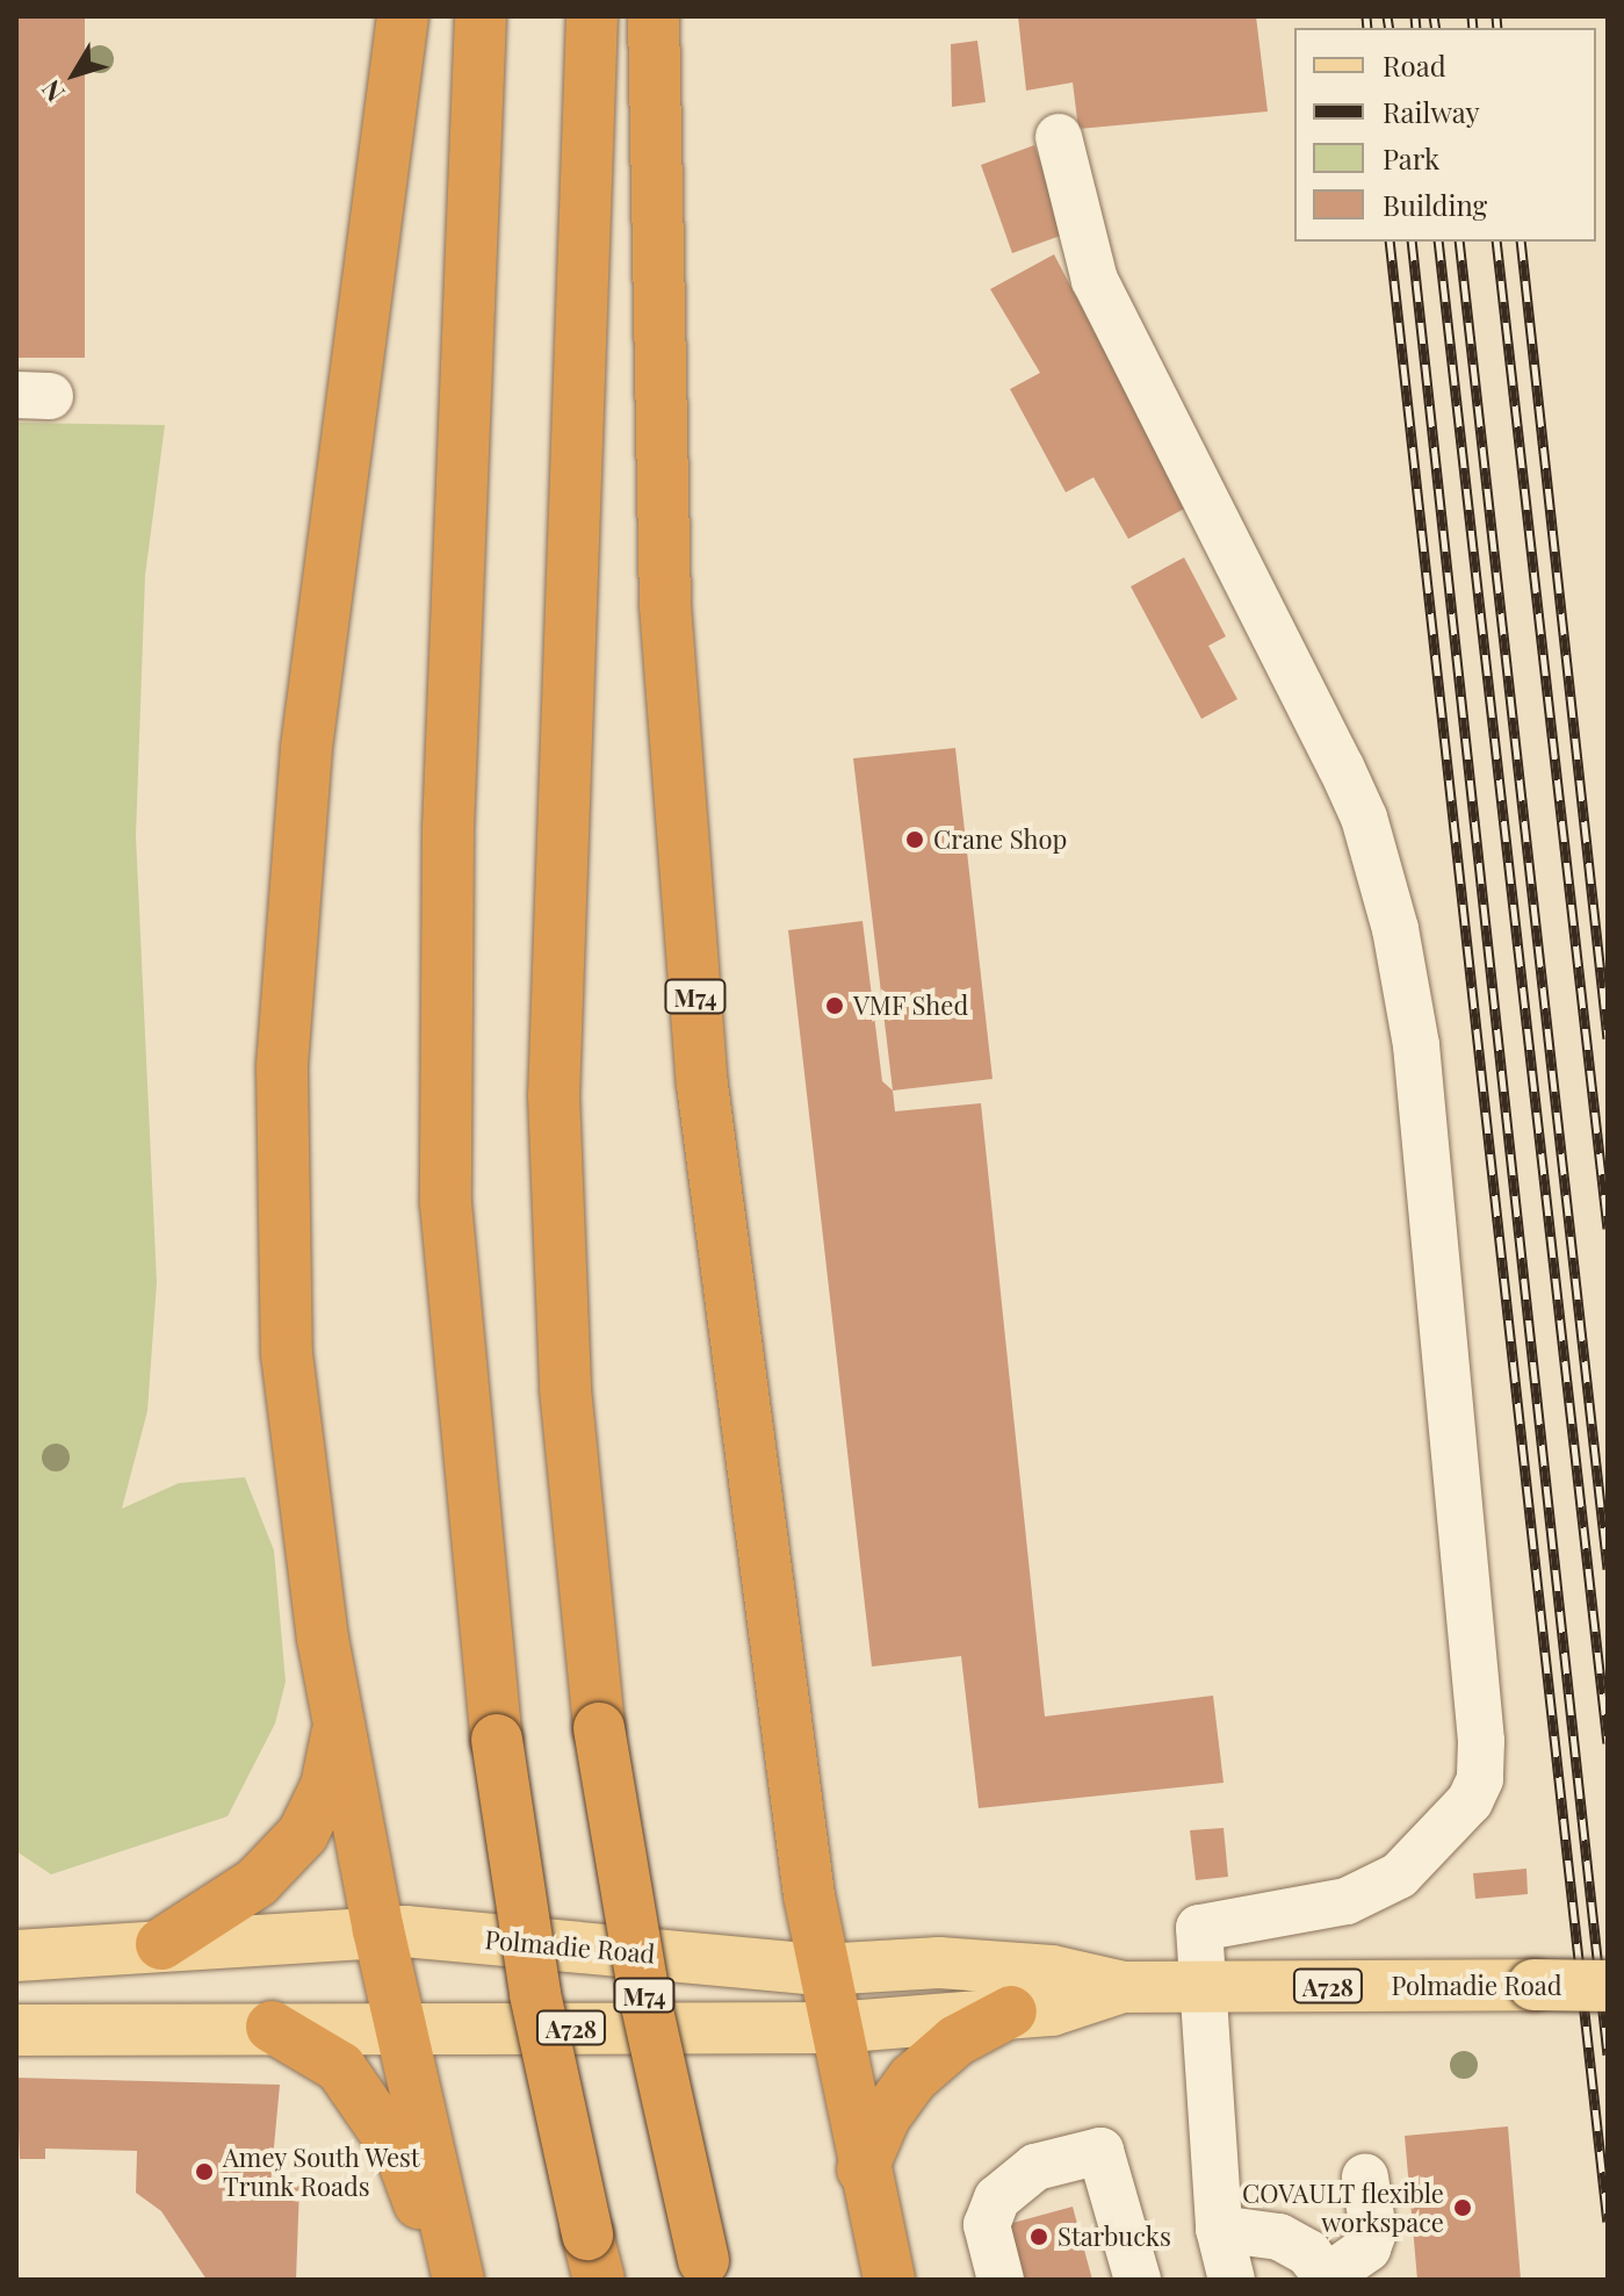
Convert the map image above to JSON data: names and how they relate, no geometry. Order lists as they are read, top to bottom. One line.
{"streets":{"highway":["M74"],"main road":["Polmadie Road","A728"]},"crossings":[["M74","Polmadie Road"],["Polmadie Road","A728"]],"places":["Crane Shop","VMF Shed","Amey South West Trunk Roads","COVAULT flexible workspace","Starbucks"],"legend":["Road","Railway","Park","Building"],"north":"bottom left"}
